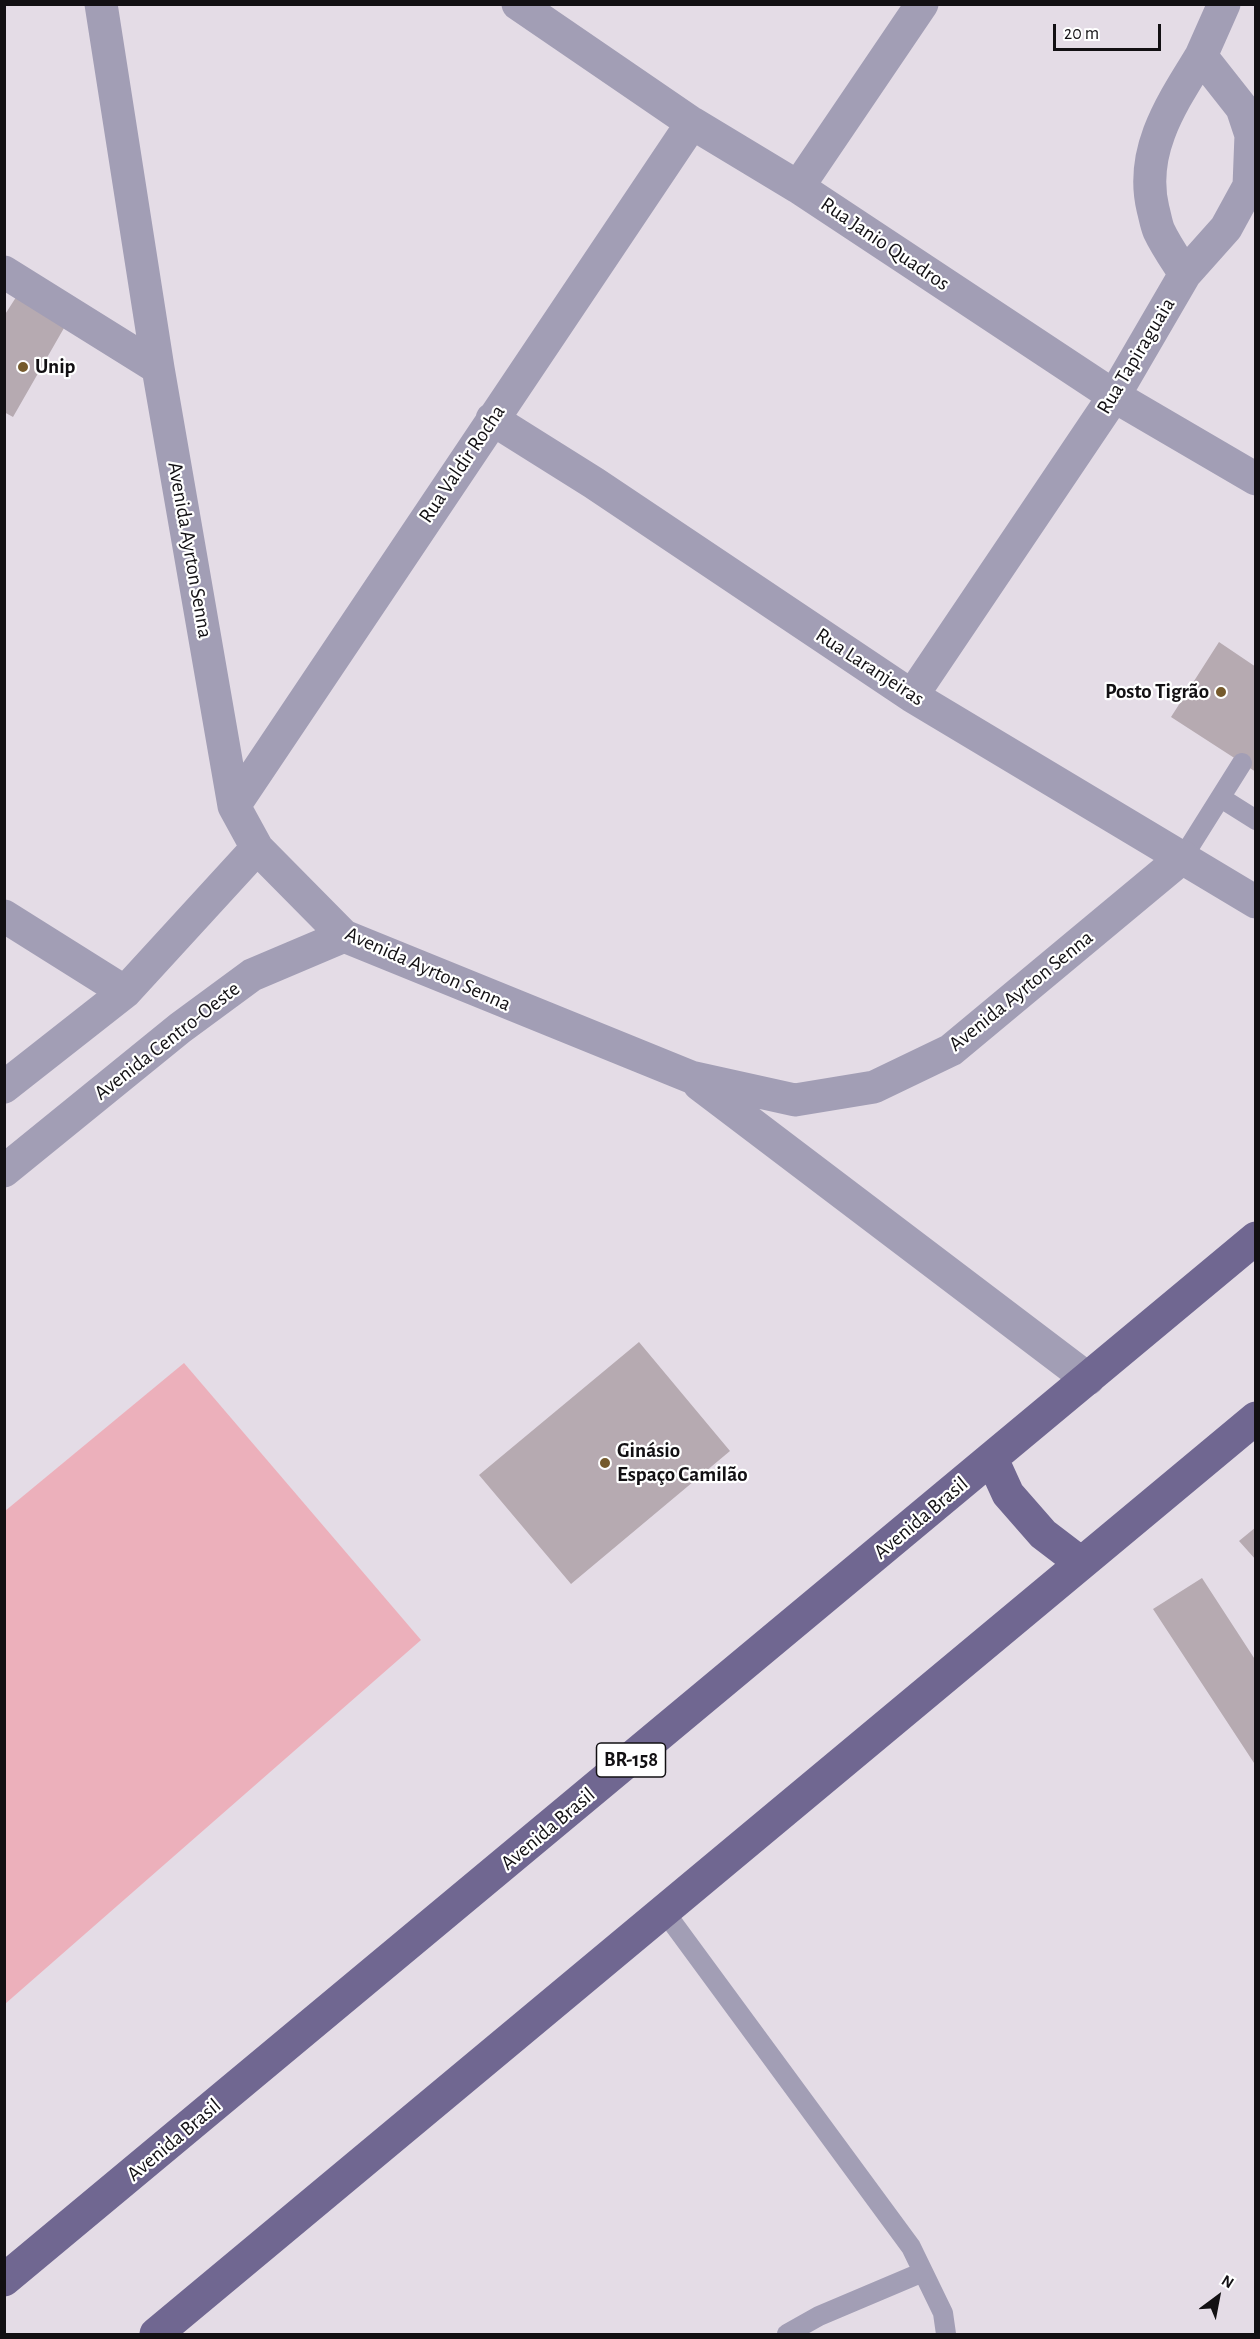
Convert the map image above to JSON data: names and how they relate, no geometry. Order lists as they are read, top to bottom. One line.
{"streets":{"main road":["Avenida Brasil","BR-158"],"street":["Rua Janio Quadros","Rua Tapiraguaia","Rua Valdir Rocha","Avenida Ayrton Senna","Rua Laranjeiras","Avenida Centro-Oeste"]},"crossings":[["Rua Janio Quadros","Rua Tapiraguaia"],["Rua Janio Quadros","Rua Valdir Rocha"],["Rua Tapiraguaia","Rua Laranjeiras"],["Rua Valdir Rocha","Avenida Ayrton Senna"],["Rua Valdir Rocha","Rua Laranjeiras"],["Avenida Ayrton Senna","Rua Laranjeiras"],["Avenida Ayrton Senna","Avenida Centro-Oeste"]],"places":["Unip","Posto Tigrão","Ginásio Espaço Camilão"],"scale_bar":"20 m","north":"top right"}
